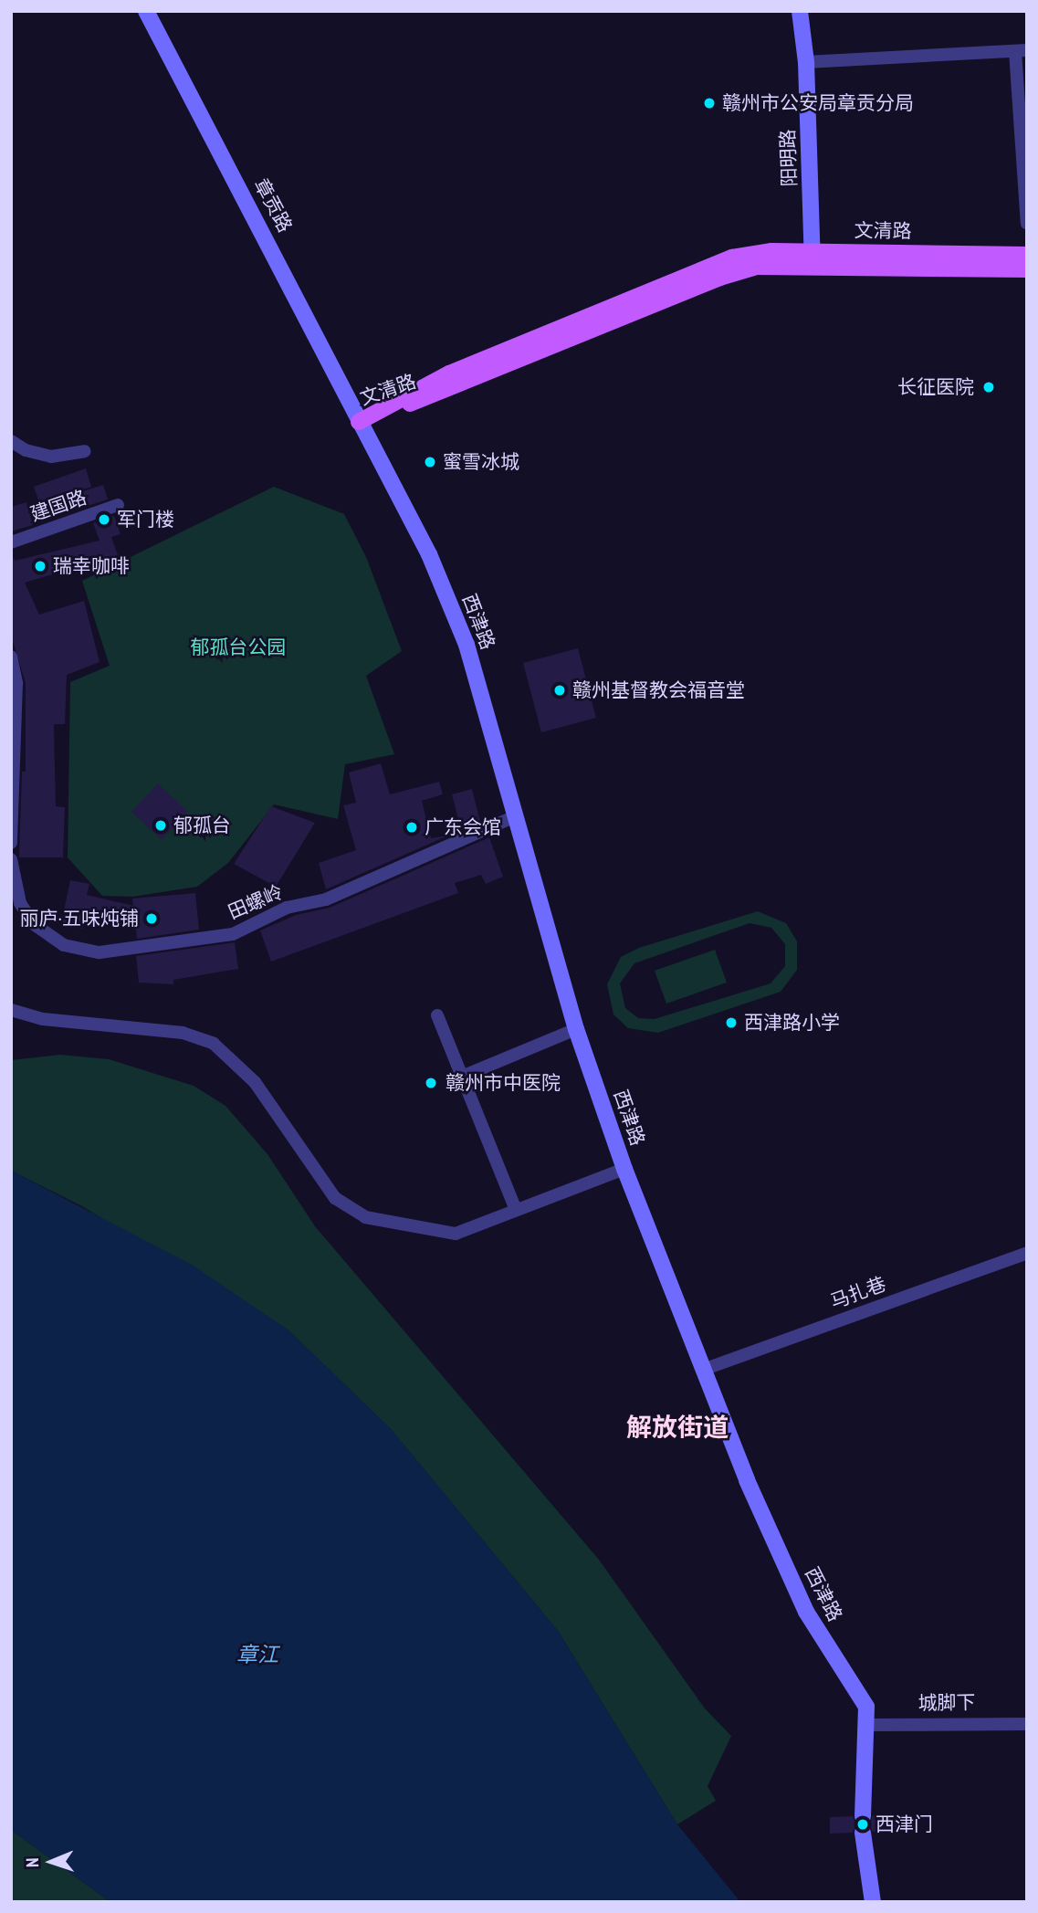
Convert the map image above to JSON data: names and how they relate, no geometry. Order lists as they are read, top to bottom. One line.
{"streets":{"main road":["阳明路","章贡路","文清路","西津路"],"street":["建国路","田螺岭","马扎巷","城脚下"]},"crossings":[["阳明路","文清路"],["章贡路","文清路"],["章贡路","西津路"],["文清路","西津路"],["西津路","田螺岭"],["西津路","马扎巷"],["西津路","城脚下"]],"districts":["解放街道"],"water":["章江"],"parks":["郁孤台公园"],"places":["赣州市公安局章贡分局","长征医院","蜜雪冰城","军门楼","瑞幸咖啡","赣州基督教会福音堂","郁孤台","广东会馆","丽庐·五味炖铺","西津路小学","赣州市中医院","西津门"],"north":"left"}
